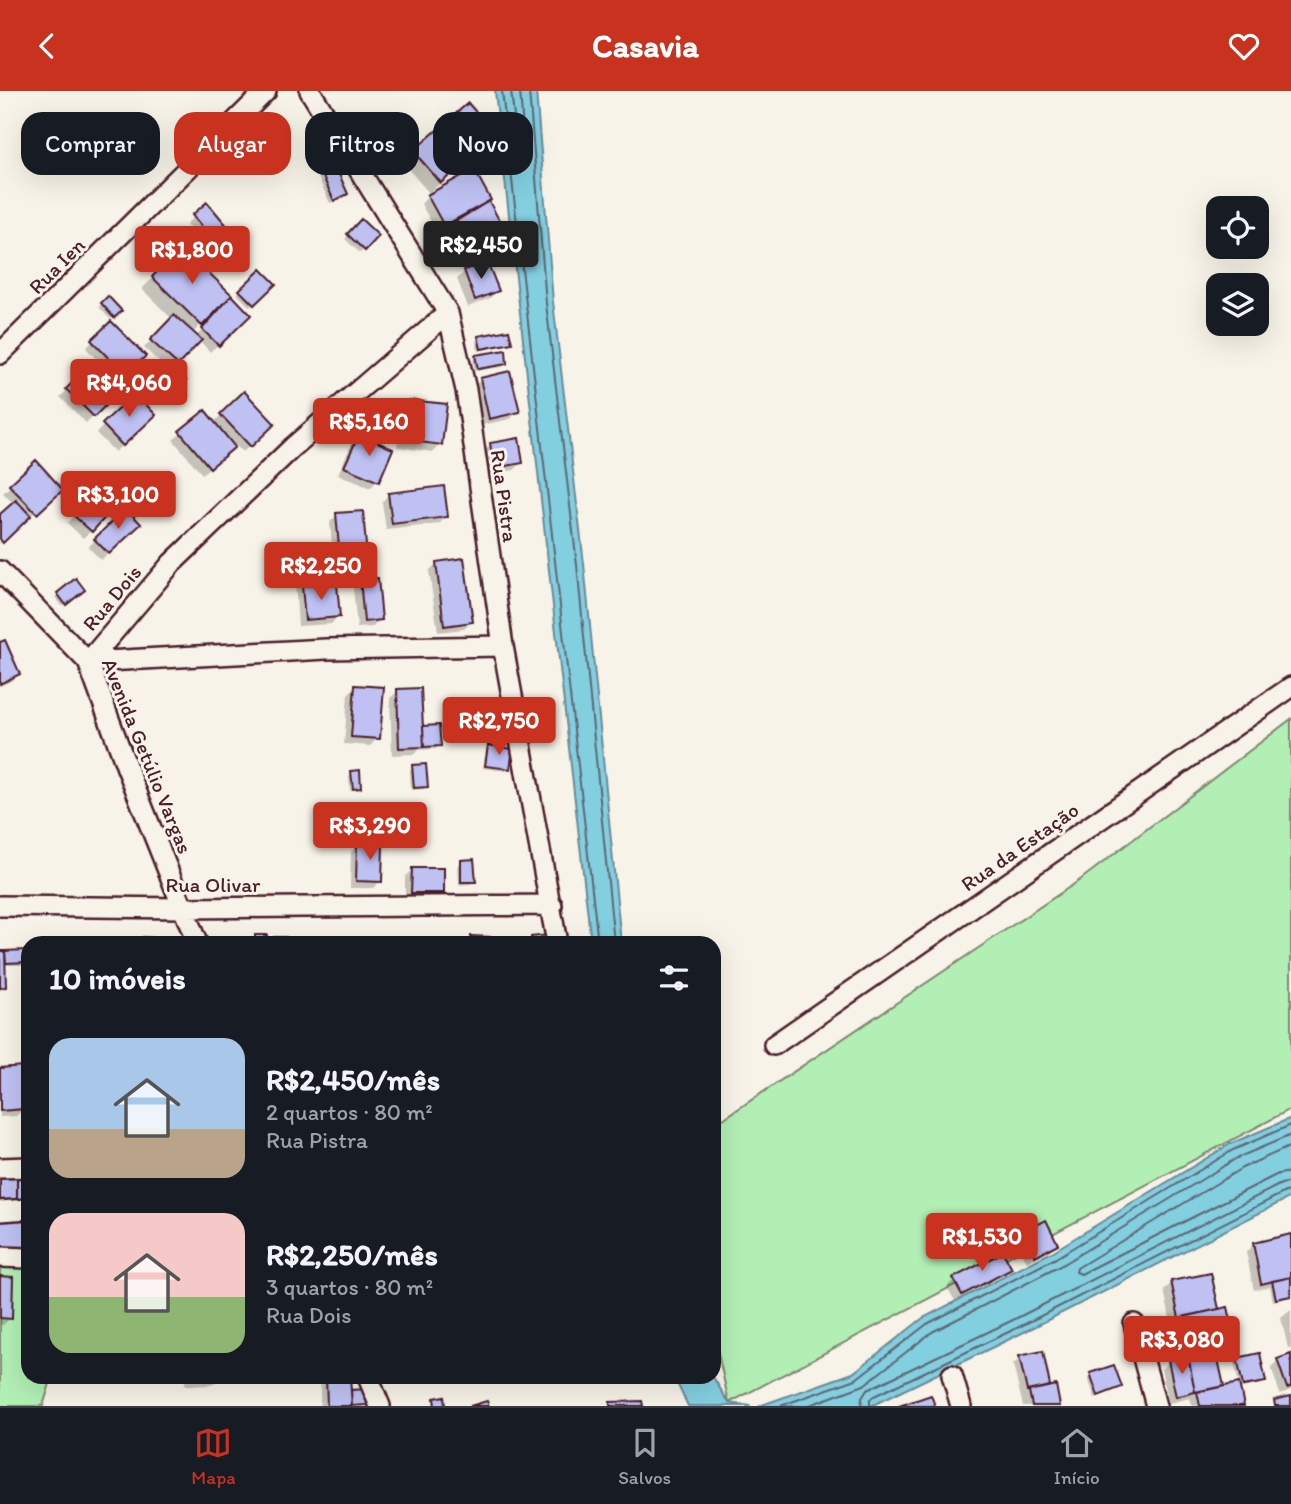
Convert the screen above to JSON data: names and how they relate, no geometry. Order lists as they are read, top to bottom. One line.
{"streets":{"street":["Rua Ien","Rua Pistra","Rua Dois","Avenida Getúlio Vargas","Rua da Estação","Rua Olivar"]},"crossings":[["Rua Pistra","Rua Dois"],["Rua Pistra","Rua Olivar"],["Rua Dois","Avenida Getúlio Vargas"],["Avenida Getúlio Vargas","Rua Olivar"]],"page":{"header":"Casavia","chip":["Comprar","Alugar","Filtros","Novo"],"price":["R$2,450","R$1,800","R$4,060","R$5,160","R$3,100","R$2,250","R$2,750","R$3,290","R$1,530","R$3,080"],"heading":"10 imóveis","list":[{"name":"R$2,450/mês","note":"2 quartos · 80 m² · Rua Pistra"},{"name":"R$2,250/mês","note":"3 quartos · 80 m² · Rua Dois"}],"tabs":["Mapa","Salvos","Início"]}}
